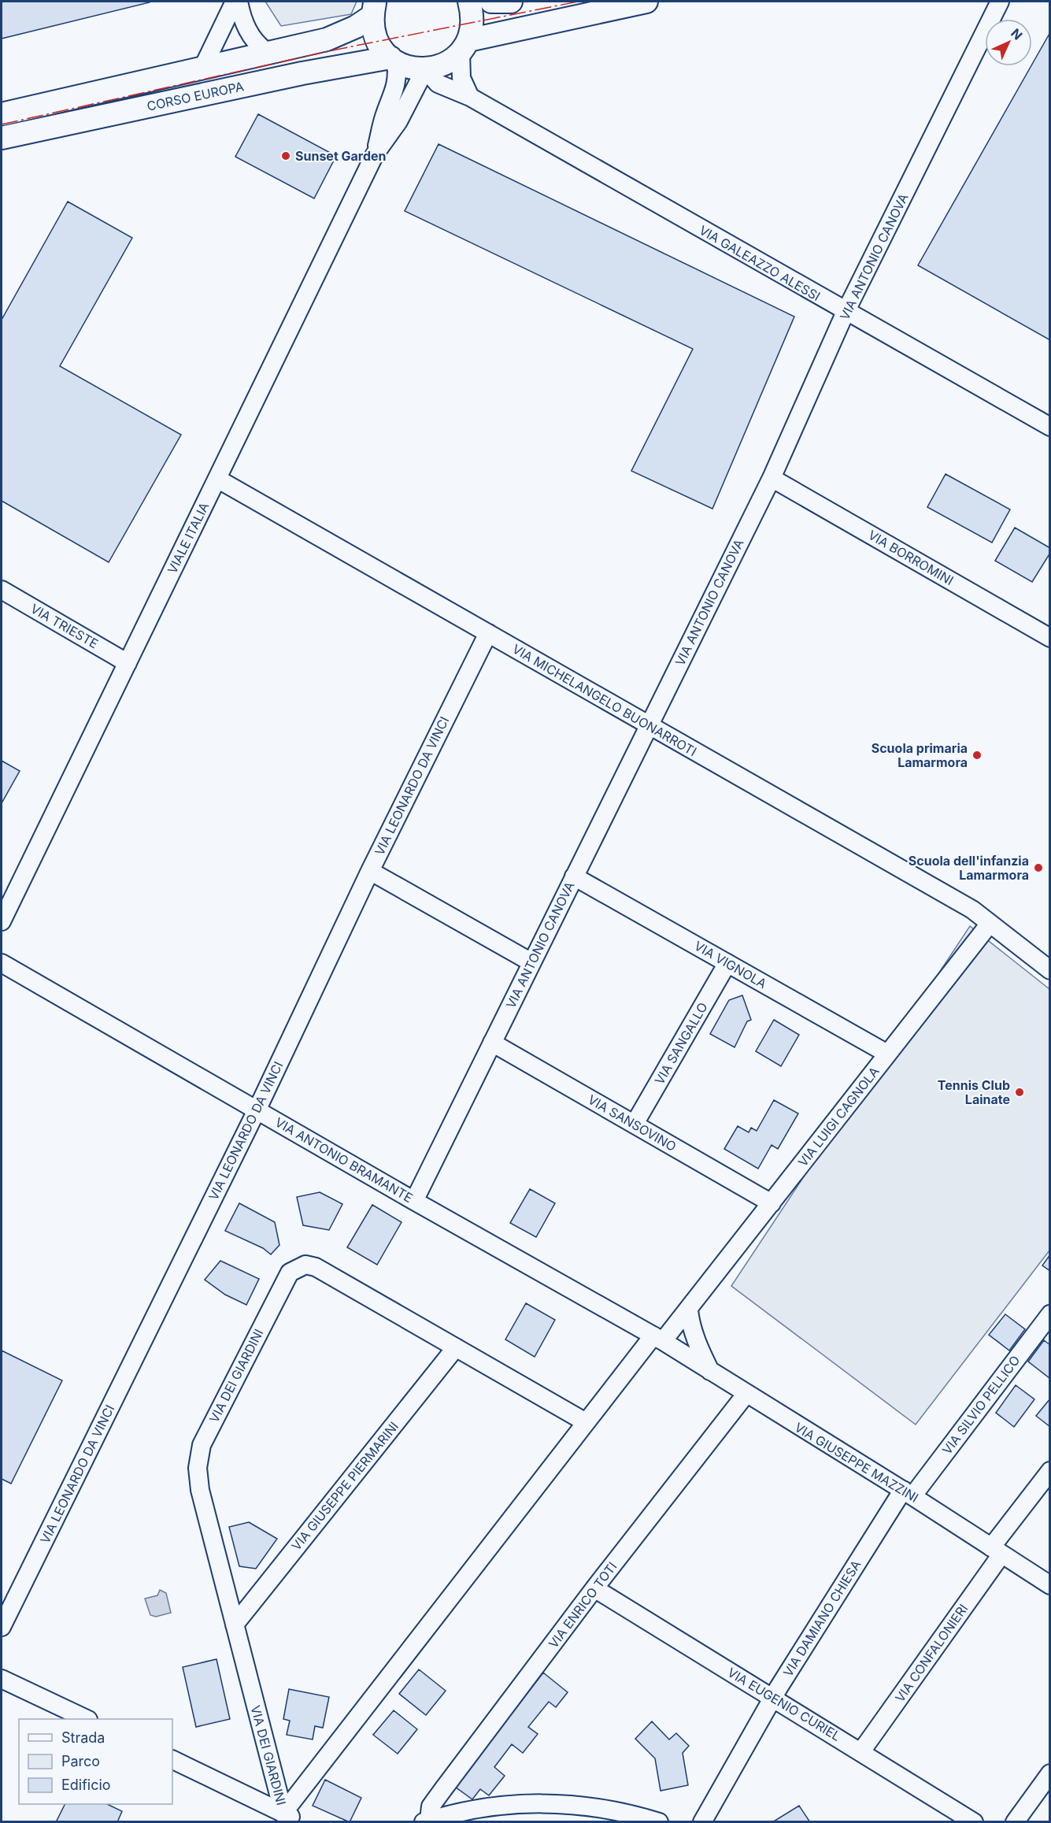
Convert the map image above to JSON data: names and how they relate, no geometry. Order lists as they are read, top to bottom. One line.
{"streets":{"main road":["CORSO EUROPA"],"street":["VIA ANTONIO CANOVA","VIA GALEAZZO ALESSI","VIALE ITALIA","VIA BORROMINI","VIA TRIESTE","VIA MICHELANGELO BUONARROTI","VIA LEONARDO DA VINCI","VIA VIGNOLA","VIA SANGALLO","VIA LUIGI CAGNOLA","VIA SANSOVINO","VIA ANTONIO BRAMANTE","VIA DEI GIARDINI","VIA SILVIO PELLICO","VIA GIUSEPPE MAZZINI","VIA GIUSEPPE PIERMARINI","VIA ENRICO TOTI","VIA DAMIANO CHIESA","VIA CONFALONIERI","VIA EUGENIO CURIEL"]},"crossings":[["CORSO EUROPA","VIALE ITALIA"],["VIA ANTONIO CANOVA","VIA GALEAZZO ALESSI"],["VIA ANTONIO CANOVA","VIA BORROMINI"],["VIA ANTONIO CANOVA","VIA MICHELANGELO BUONARROTI"],["VIA ANTONIO CANOVA","VIA VIGNOLA"],["VIA ANTONIO CANOVA","VIA SANSOVINO"],["VIA ANTONIO CANOVA","VIA ANTONIO BRAMANTE"],["VIA GALEAZZO ALESSI","VIALE ITALIA"],["VIALE ITALIA","VIA TRIESTE"],["VIALE ITALIA","VIA MICHELANGELO BUONARROTI"],["VIA MICHELANGELO BUONARROTI","VIA LEONARDO DA VINCI"],["VIA MICHELANGELO BUONARROTI","VIA LUIGI CAGNOLA"],["VIA LEONARDO DA VINCI","VIA ANTONIO BRAMANTE"],["VIA VIGNOLA","VIA SANGALLO"],["VIA VIGNOLA","VIA LUIGI CAGNOLA"],["VIA SANGALLO","VIA SANSOVINO"],["VIA LUIGI CAGNOLA","VIA SANSOVINO"],["VIA LUIGI CAGNOLA","VIA ANTONIO BRAMANTE"],["VIA LUIGI CAGNOLA","VIA DEI GIARDINI"],["VIA LUIGI CAGNOLA","VIA GIUSEPPE MAZZINI"],["VIA ANTONIO BRAMANTE","VIA GIUSEPPE MAZZINI"],["VIA DEI GIARDINI","VIA GIUSEPPE PIERMARINI"],["VIA SILVIO PELLICO","VIA GIUSEPPE MAZZINI"],["VIA SILVIO PELLICO","VIA DAMIANO CHIESA"],["VIA GIUSEPPE MAZZINI","VIA ENRICO TOTI"],["VIA GIUSEPPE MAZZINI","VIA DAMIANO CHIESA"],["VIA GIUSEPPE MAZZINI","VIA CONFALONIERI"],["VIA ENRICO TOTI","VIA EUGENIO CURIEL"],["VIA DAMIANO CHIESA","VIA EUGENIO CURIEL"],["VIA CONFALONIERI","VIA EUGENIO CURIEL"]],"places":["Sunset Garden","Scuola primaria Lamarmora","Scuola dell'infanzia Lamarmora","Tennis Club Lainate"],"legend":["Strada","Parco","Edificio"],"north":"top right"}
